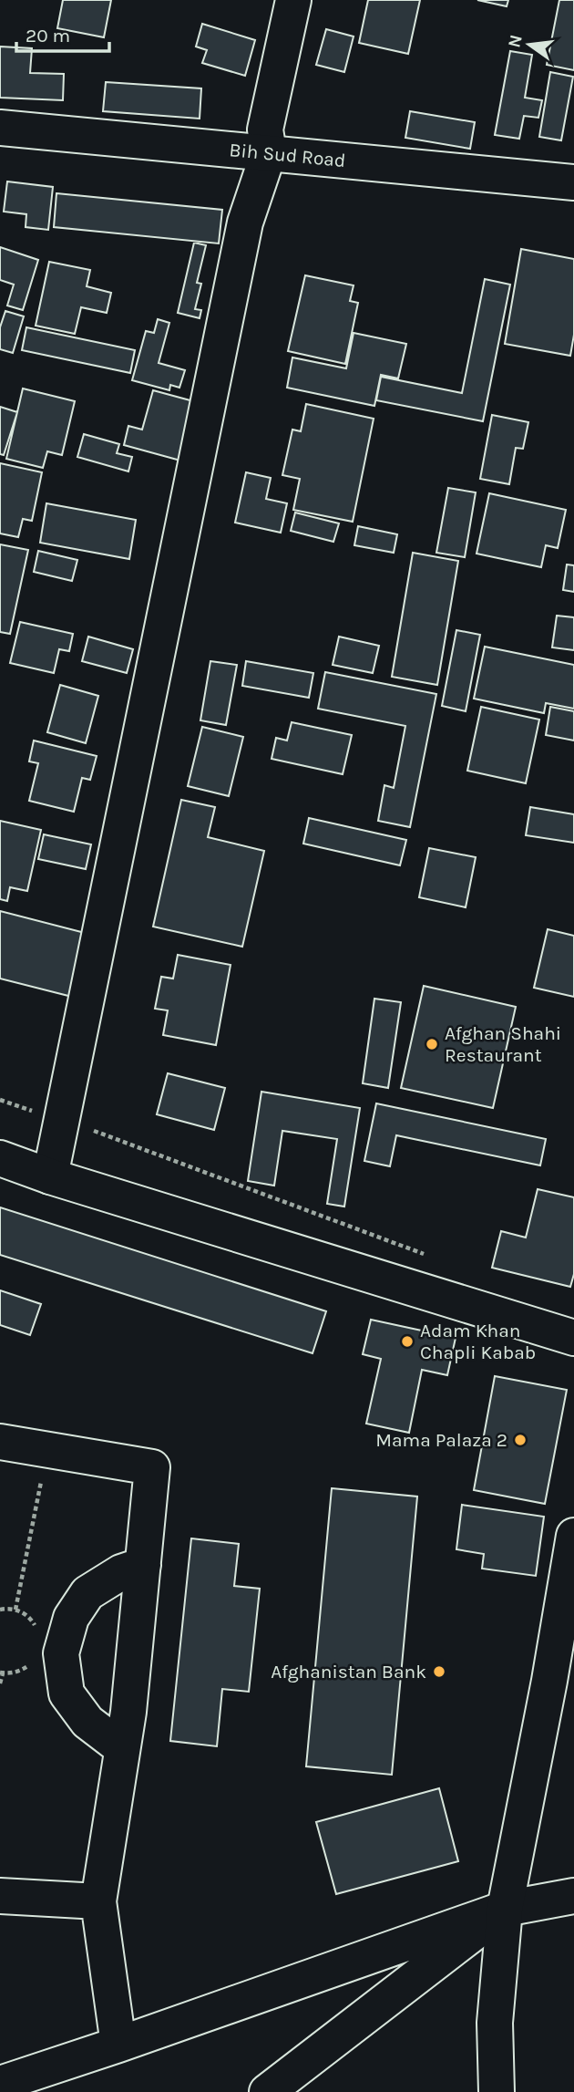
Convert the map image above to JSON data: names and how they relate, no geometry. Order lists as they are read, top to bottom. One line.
{"streets":{"street":["Bih Sud Road"]},"places":["Afghan Shahi Restaurant","Adam Khan Chapli Kabab","Mama Palaza 2","Afghanistan Bank"],"scale_bar":"20 m","north":"left"}
